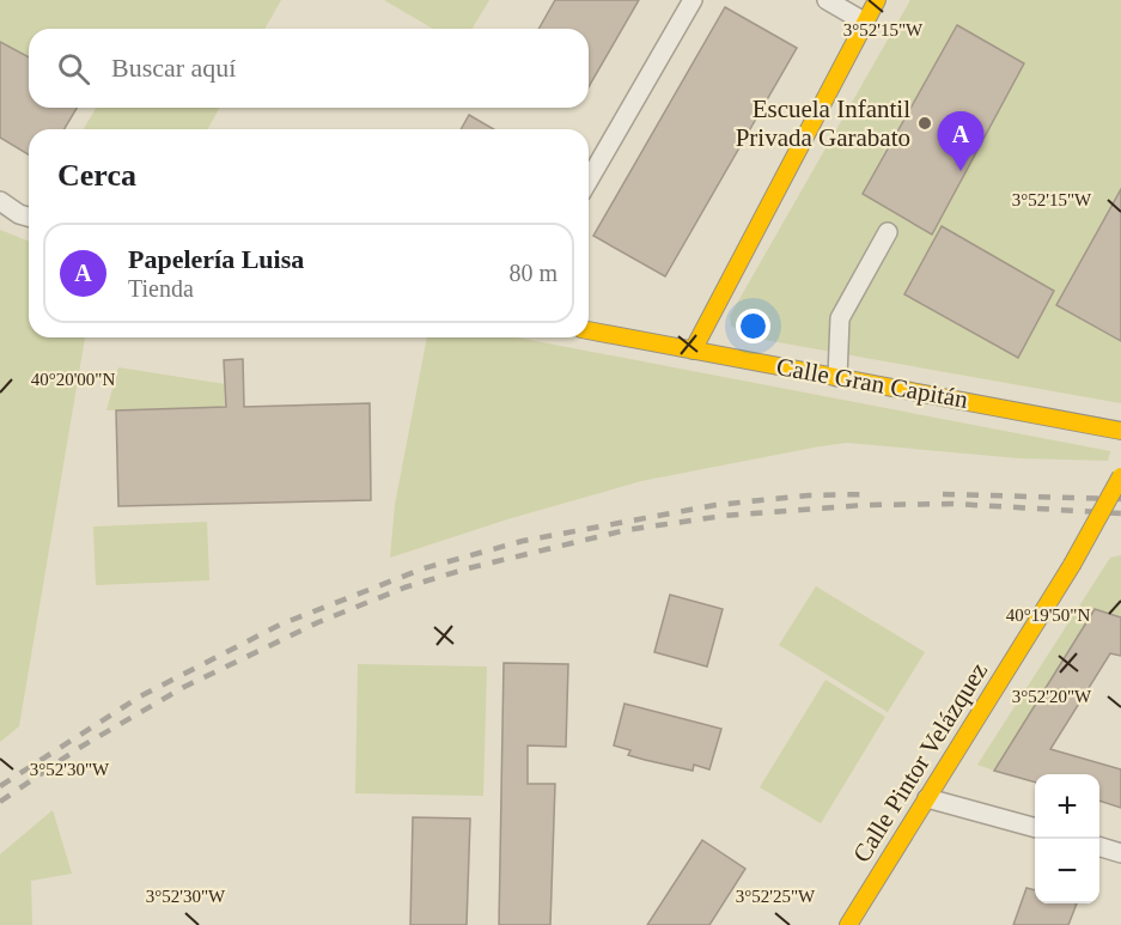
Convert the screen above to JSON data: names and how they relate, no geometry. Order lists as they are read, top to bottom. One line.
{"streets":{"street":["Calle Gran Capitán","Calle Pintor Velázquez"]},"places":["Escuela Infantil Privada Garabato"],"page":{"search":"Buscar aquí","pins":"A","heading":"Cerca","list":[{"mark":"A","name":"Papelería Luisa","note":"Tienda","value":"80 m"}],"map_buttons":["+","−"]},"coordinates":["3°52'15\"W","40°20'00\"N","40°19'50\"N","3°52'20\"W","3°52'30\"W","3°52'25\"W"]}
